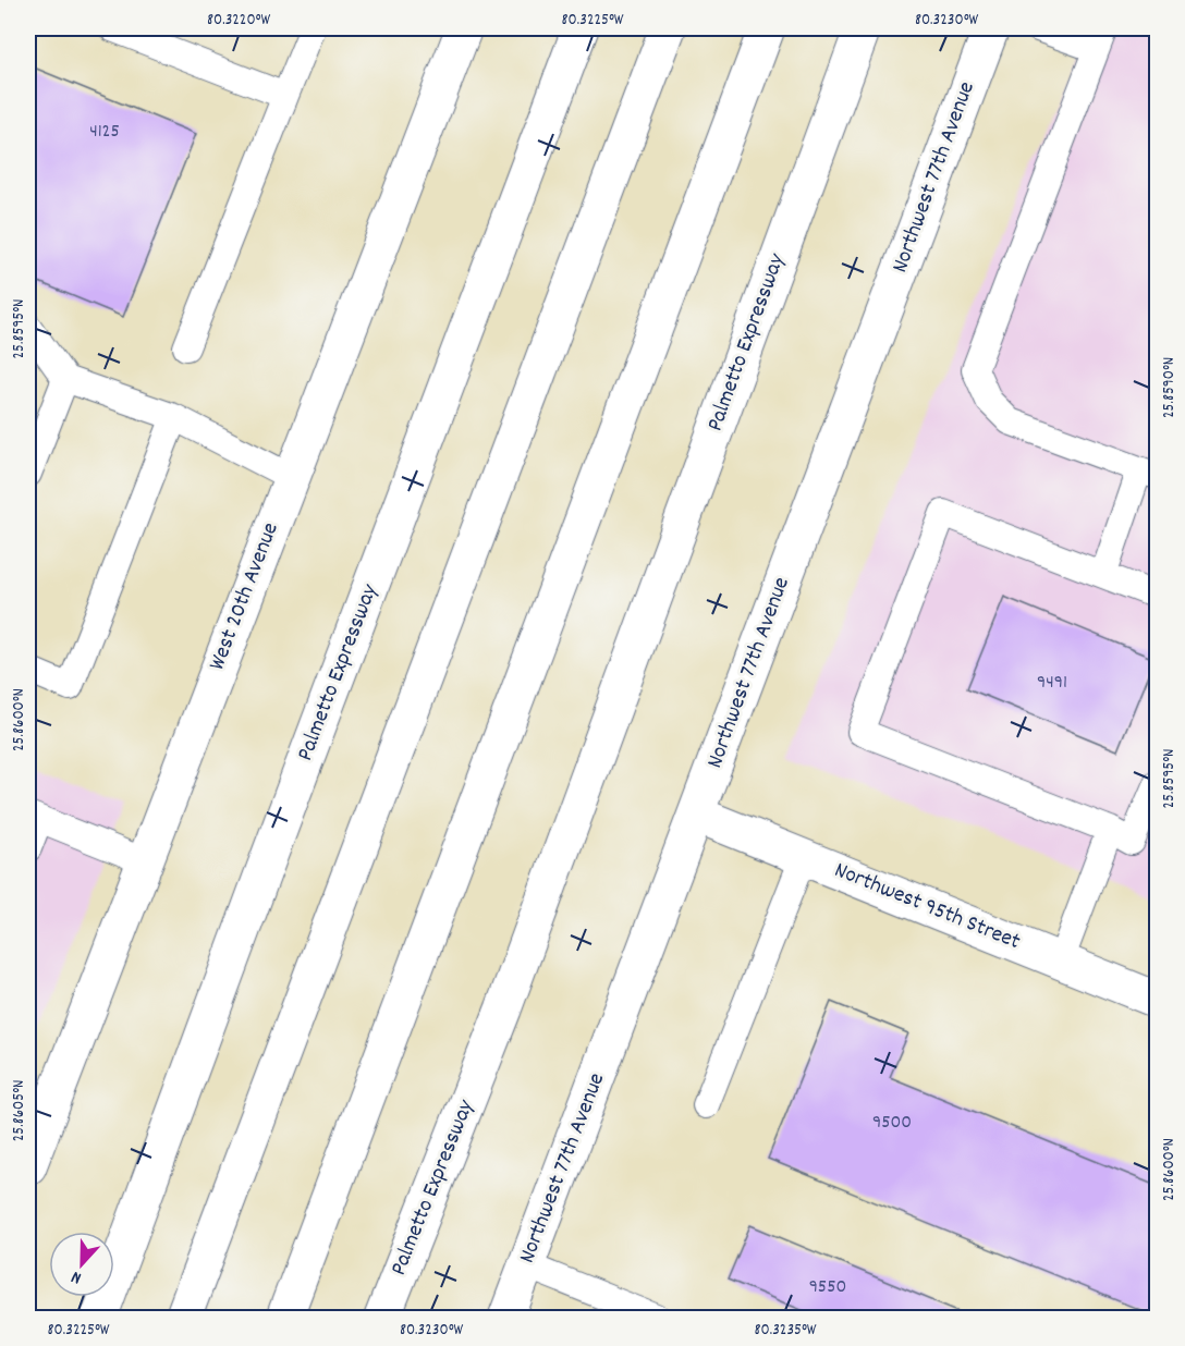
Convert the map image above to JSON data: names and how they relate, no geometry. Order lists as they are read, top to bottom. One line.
{"streets":{"main road":["Northwest 77th Avenue","Palmetto Expressway","West 20th Avenue","Northwest 95th Street"]},"crossings":[["Northwest 77th Avenue","Northwest 95th Street"]],"house_numbers":["4125","9491","9500","9550"],"north":"bottom","coordinates":["80.3220°W","80.3225°W","80.3230°W","25.8595°N","25.8590°N","25.8600°N","25.8605°N","80.3235°W"]}
